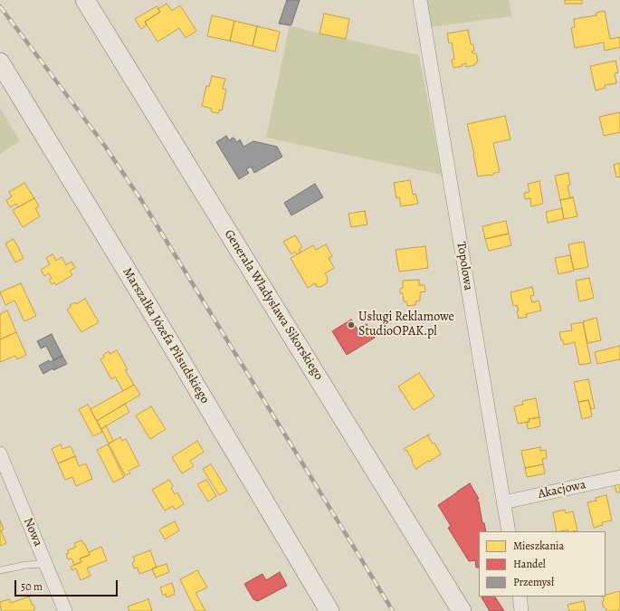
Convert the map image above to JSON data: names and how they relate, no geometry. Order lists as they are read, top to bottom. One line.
{"streets":{"main road":["Generała Władysława Sikorskiego","Marszałka Józefa Piłsudskiego"],"street":["Topolowa","Akacjowa","Nowa"]},"crossings":[["Topolowa","Akacjowa"]],"places":["Usługi Reklamowe StudioOPAK.pl"],"legend":["Mieszkania","Handel","Przemysł"],"scale_bar":"50 m"}
